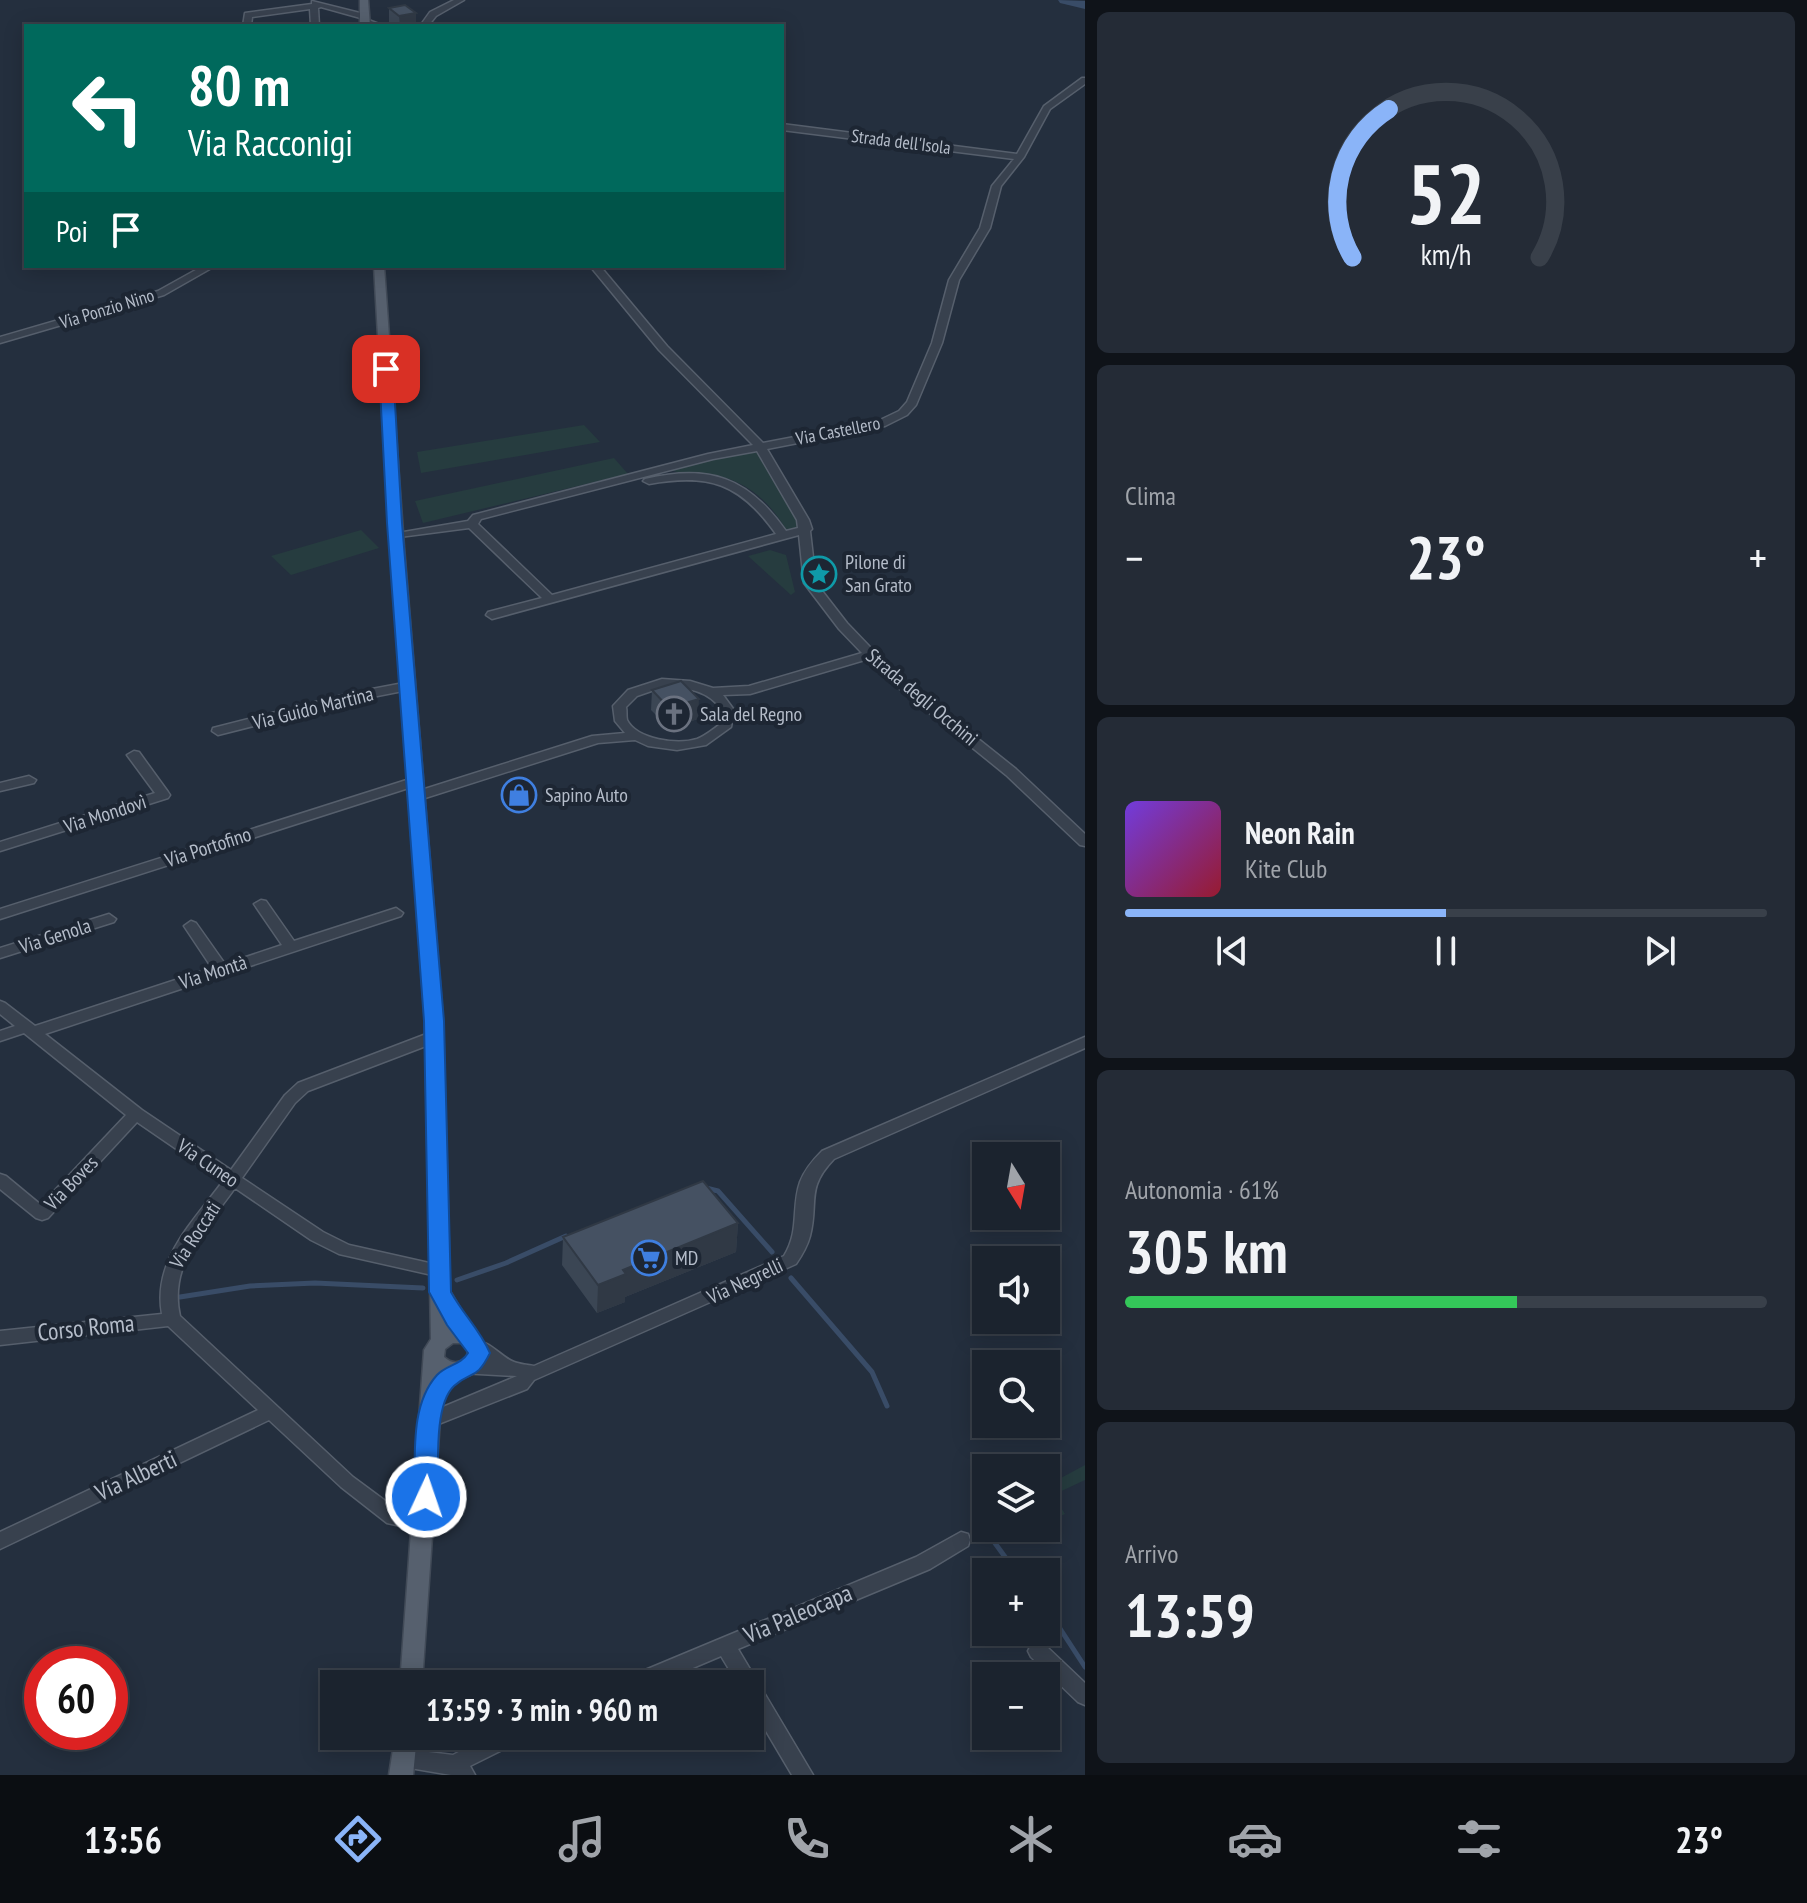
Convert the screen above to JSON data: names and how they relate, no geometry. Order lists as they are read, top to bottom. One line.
{"streets":{"street":["Strada dell'Isola","Via Ponzio Nino","Via Castellero","Strada degli Occhini","Via Guido Martina","Via Mondovì","Via Portofino","Via Genola","Via Montà","Via Cuneo","Via Boves","Via Roccati","Via Negrelli","Corso Roma","Via Alberti","Via Paleocapa"]},"crossings":[["Strada dell'Isola","Via Castellero"],["Via Castellero","Strada degli Occhini"],["Via Montà","Via Cuneo"],["Via Cuneo","Via Boves"],["Via Cuneo","Via Roccati"],["Via Roccati","Corso Roma"]],"places":{"place":["Pilone di San Grato"],"church":["Sala del Regno"],"shop":["Sapino Auto"],"supermarket":["MD"]},"north":"bottom","page":{"turn":["80 m","Via Racconigi"],"then":"Poi","tile":["Clima",["Autonomia · 61%","305 km"],["Arrivo","13:59"]],"heat":["−","23°","+"],"song":["Neon Rain","Kite Club"],"map_buttons":["+","−"],"limit":"60","trip":"13:59 · 3 min · 960 m","tabs":["13:56","23°"],"gauge":["52","km/h"]}}
